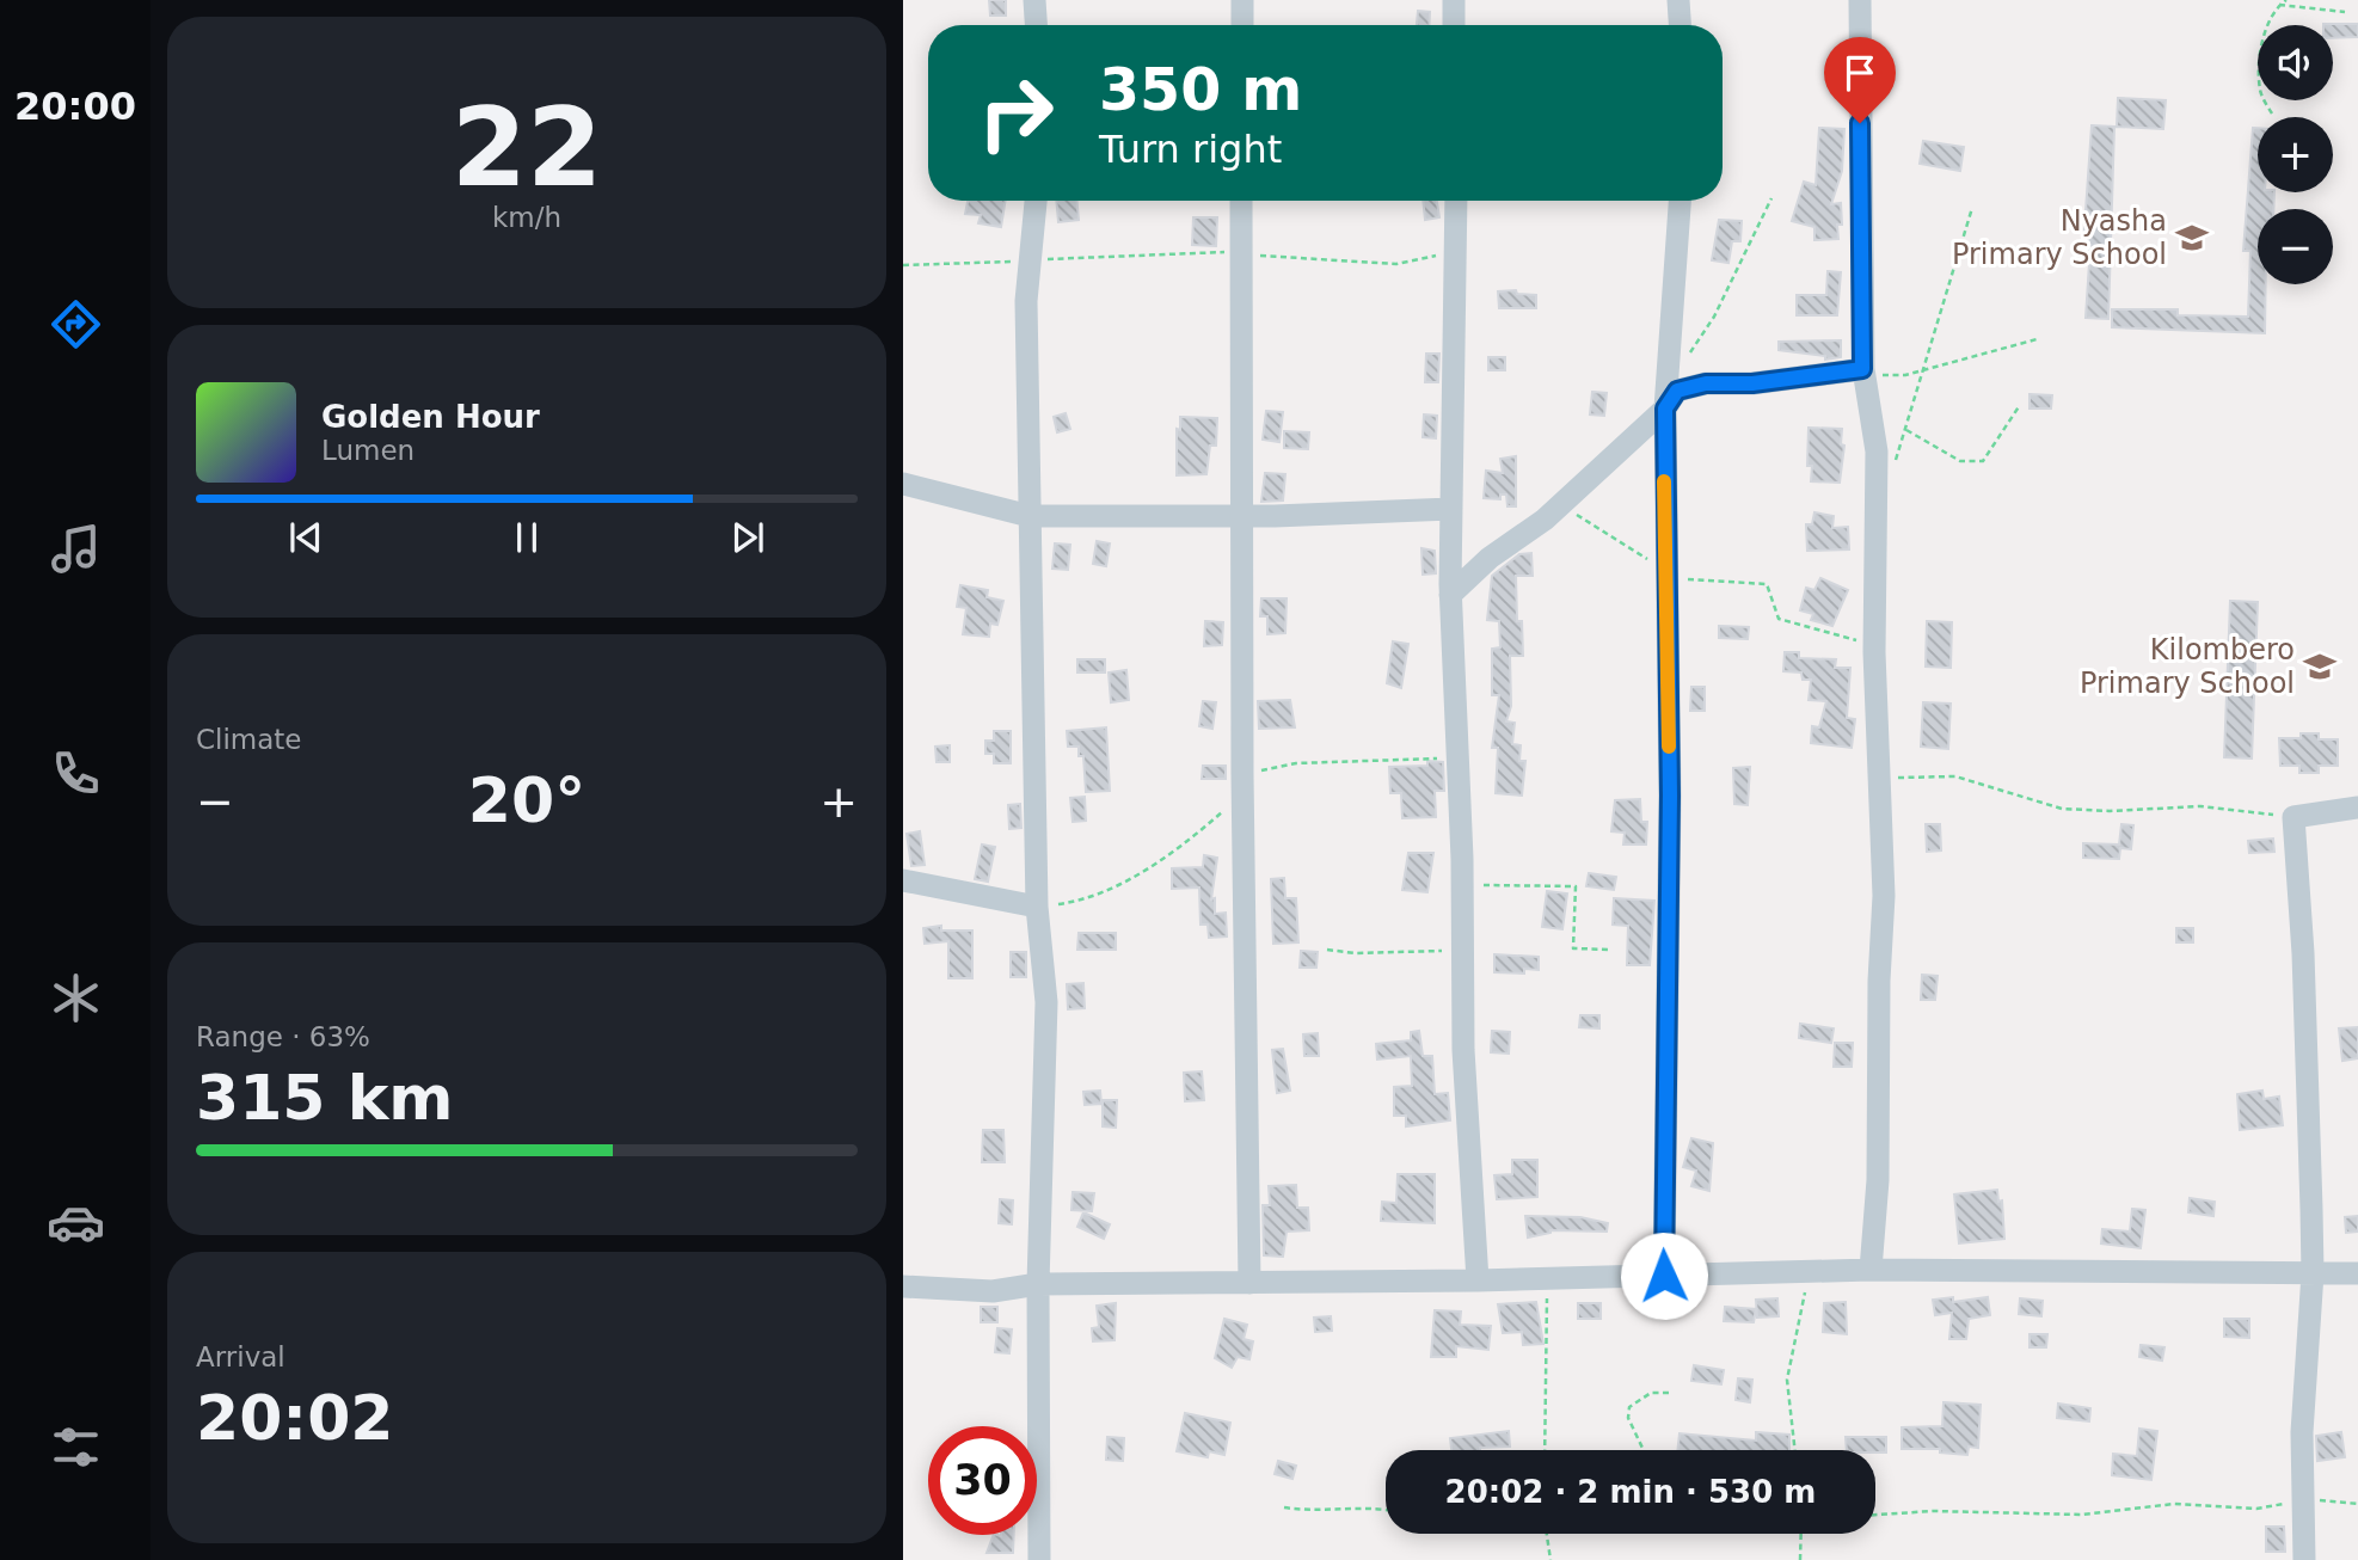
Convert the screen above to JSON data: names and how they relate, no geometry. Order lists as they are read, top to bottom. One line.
{"places":{"school or university":["Nyasha Primary School","Kilombero Primary School"]},"page":{"tabs":"20:00","tile":[["22","km/h"],"Climate",["Range · 63%","315 km"],["Arrival","20:02"]],"map_buttons":["+","−"],"turn":["350 m","Turn right"],"song":["Golden Hour","Lumen"],"heat":["−","20°","+"],"limit":"30","trip":"20:02 · 2 min · 530 m"}}
